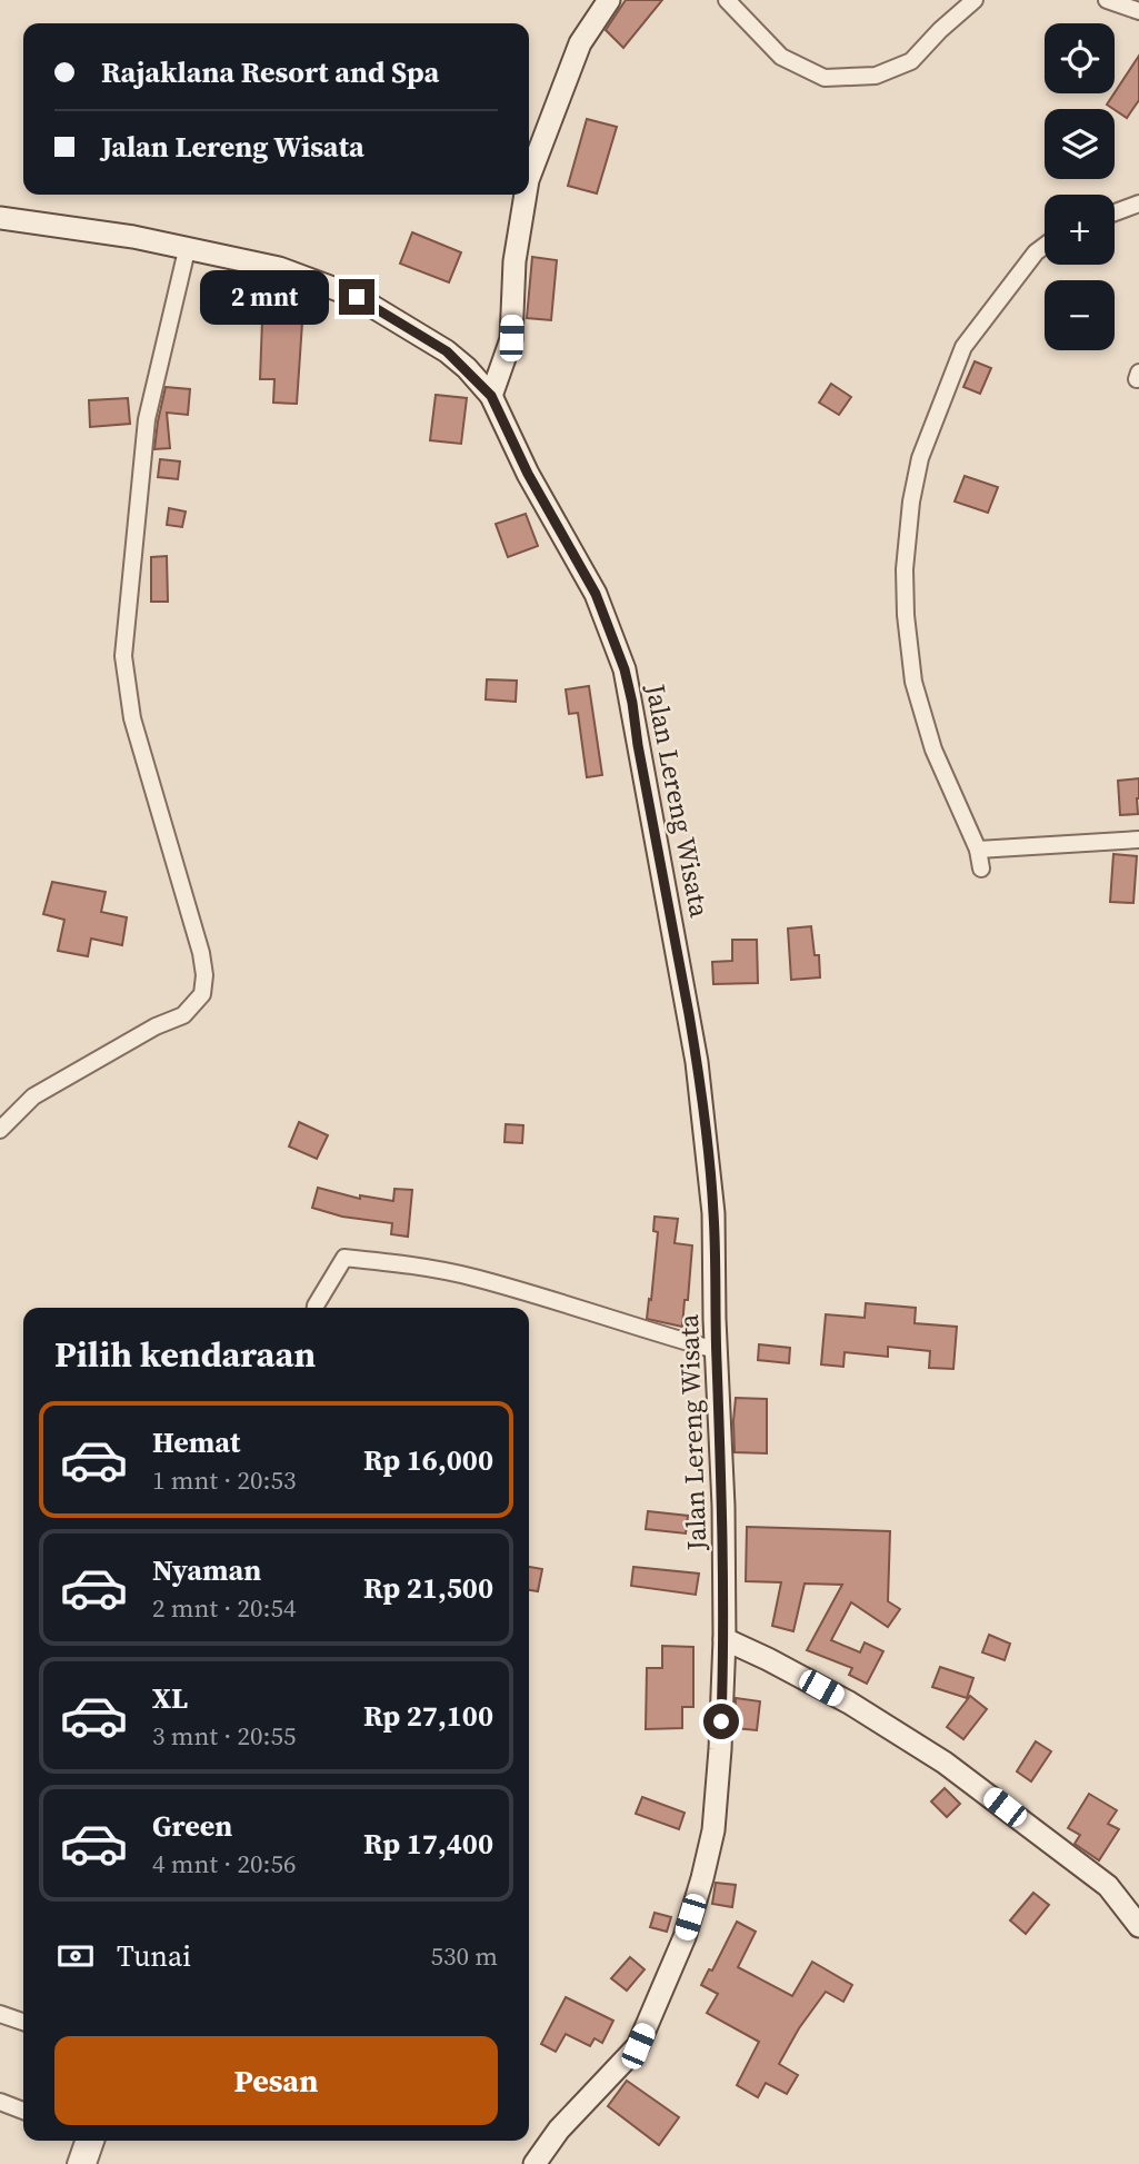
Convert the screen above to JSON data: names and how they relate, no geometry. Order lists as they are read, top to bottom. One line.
{"streets":{"main road":["Jalan Lereng Wisata"]},"page":{"map_buttons":["+","−"],"banner":["Rajaklana Resort and Spa","Jalan Lereng Wisata"],"bubble":"2 mnt","heading":"Pilih kendaraan","list":[{"name":"Hemat","note":"1 mnt · 20:53","value":"Rp 16,000"},{"name":"Nyaman","note":"2 mnt · 20:54","value":"Rp 21,500"},{"name":"XL","note":"3 mnt · 20:55","value":"Rp 27,100"},{"name":"Green","note":"4 mnt · 20:56","value":"Rp 17,400"}],"pay":["Tunai","530 m"],"buttons":"Pesan"}}
